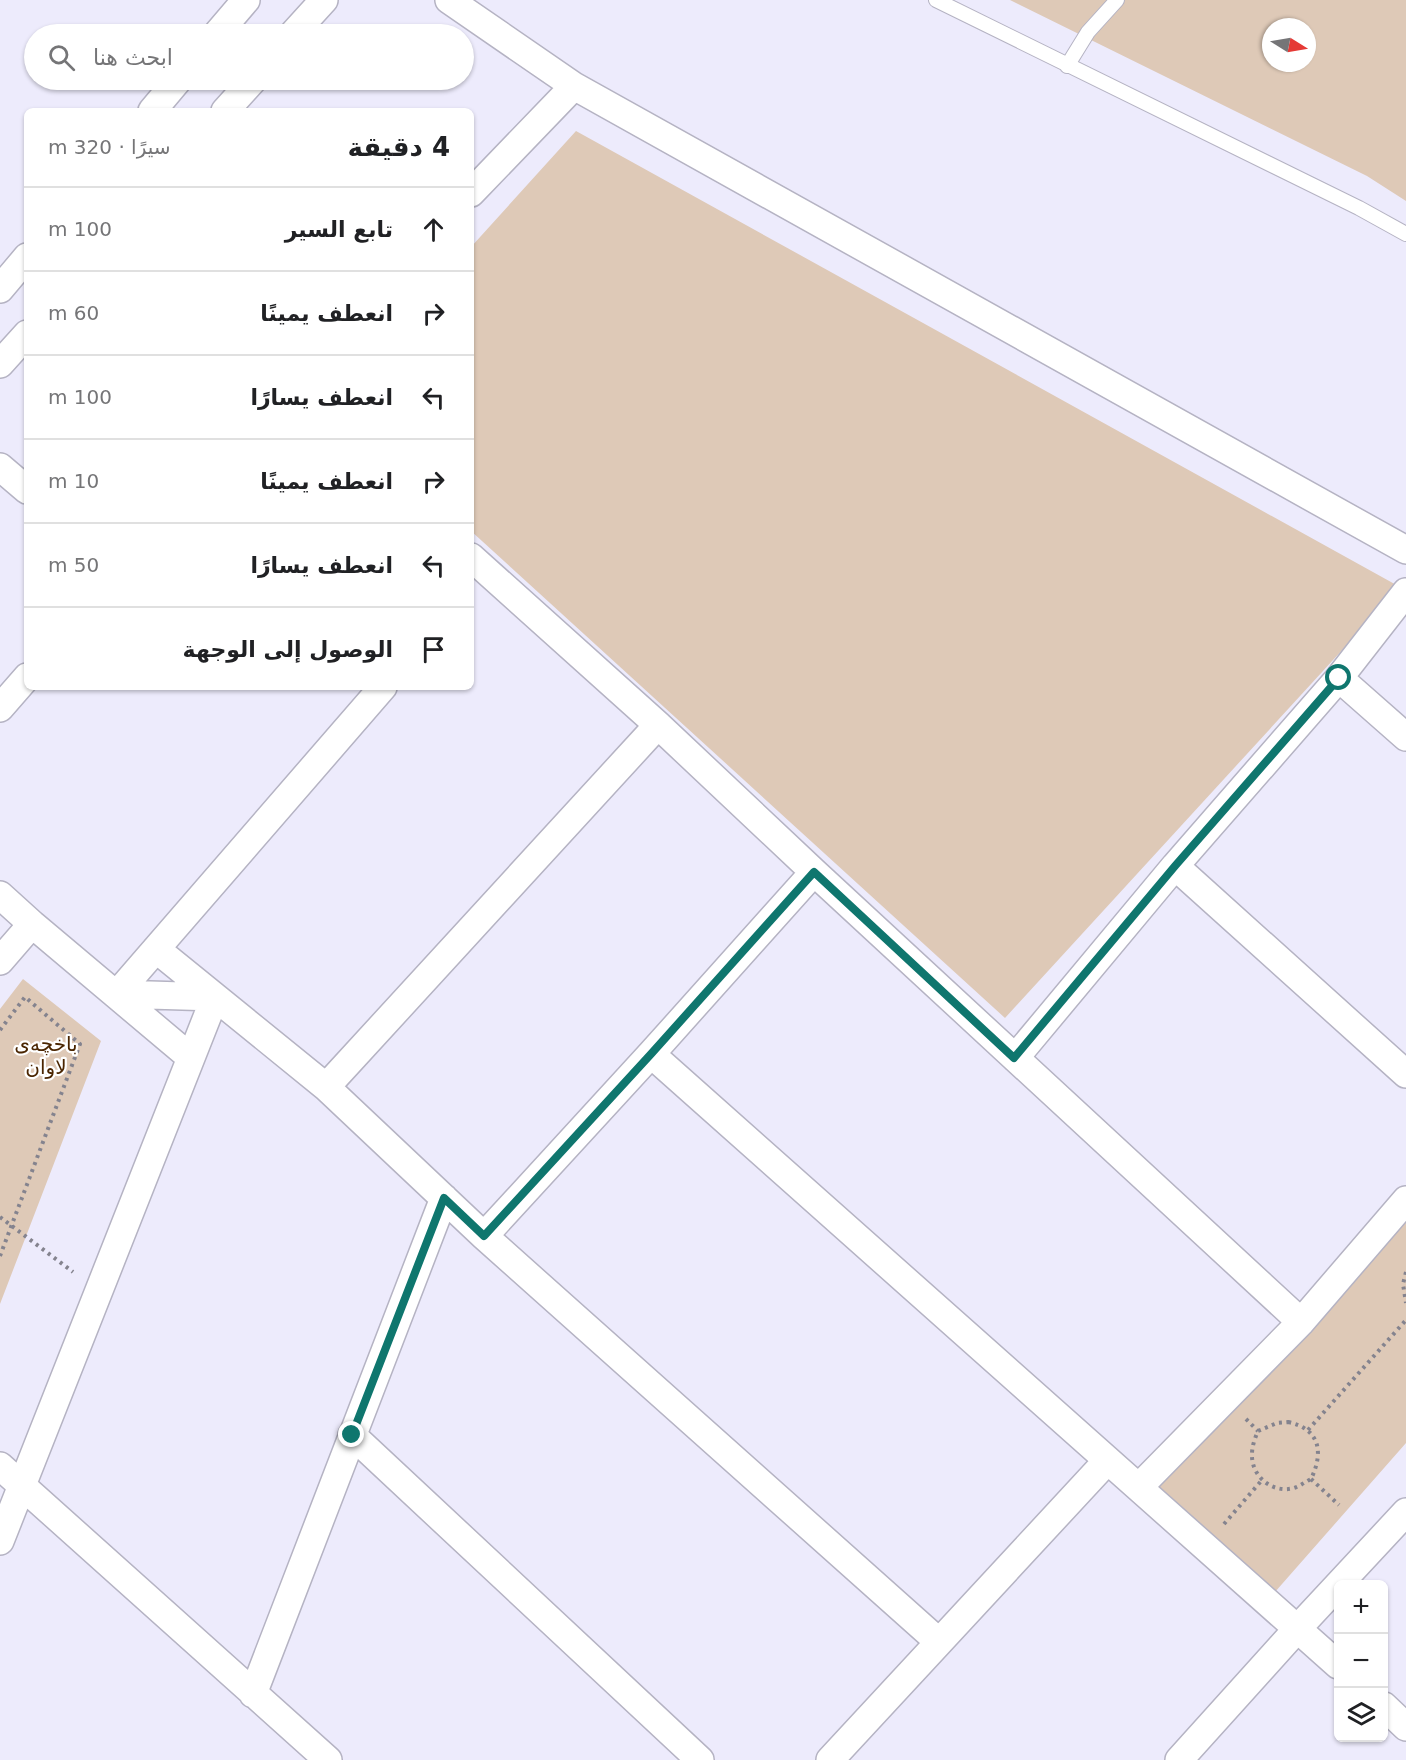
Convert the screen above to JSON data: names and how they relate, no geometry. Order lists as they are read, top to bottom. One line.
{"parks":["باخچەی لاوان"],"north":"right","page":{"search":"ابحث هنا","heading":["4 دقيقة","سيرًا · 320 m"],"list":[["تابع السير","100 m"],["انعطف يمينًا","60 m"],["انعطف يسارًا","100 m"],["انعطف يمينًا","10 m"],["انعطف يسارًا","50 m"],"الوصول إلى الوجهة"],"map_buttons":["+","−"]}}
